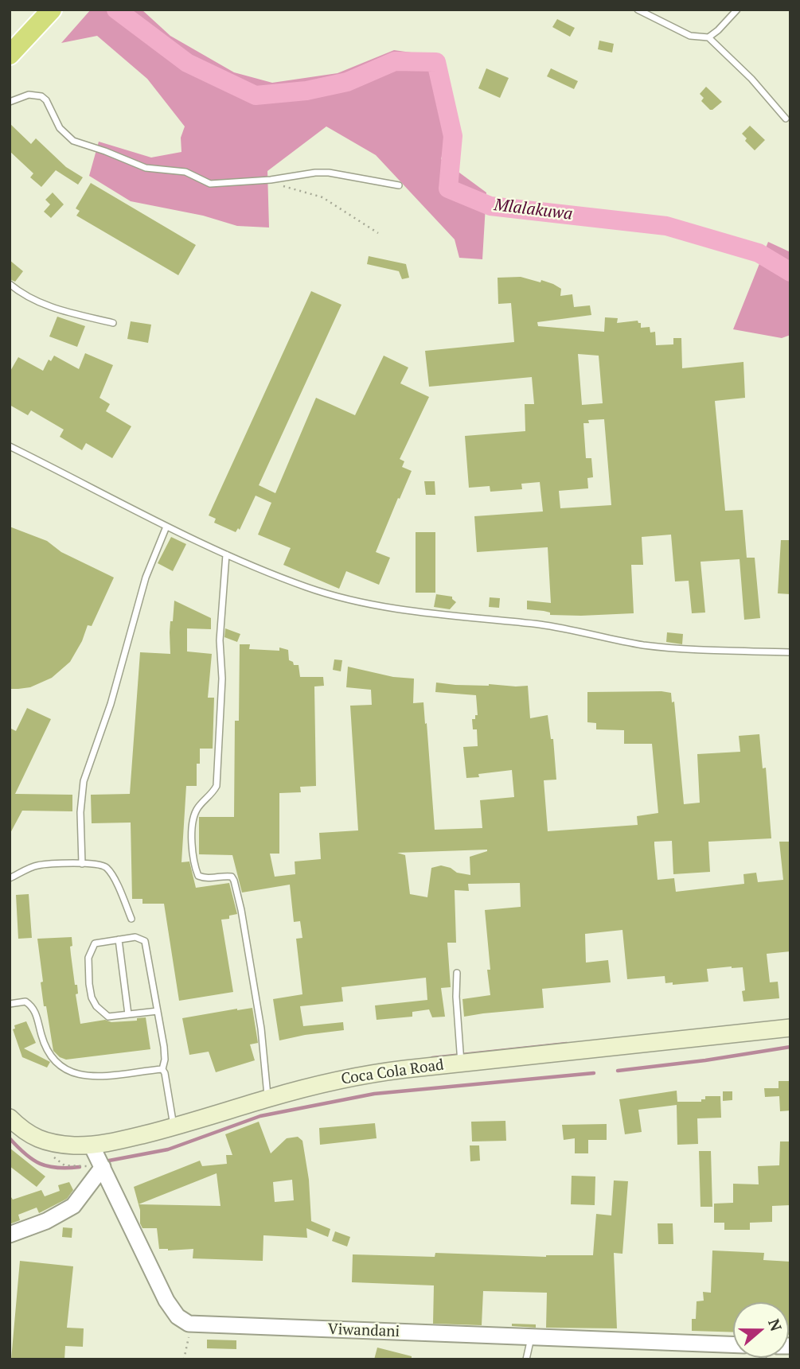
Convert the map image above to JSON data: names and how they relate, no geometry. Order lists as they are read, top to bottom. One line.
{"streets":{"main road":["Coca Cola Road"],"street":["Viwandani"]},"water":["Mlalakuwa"],"north":"right"}
